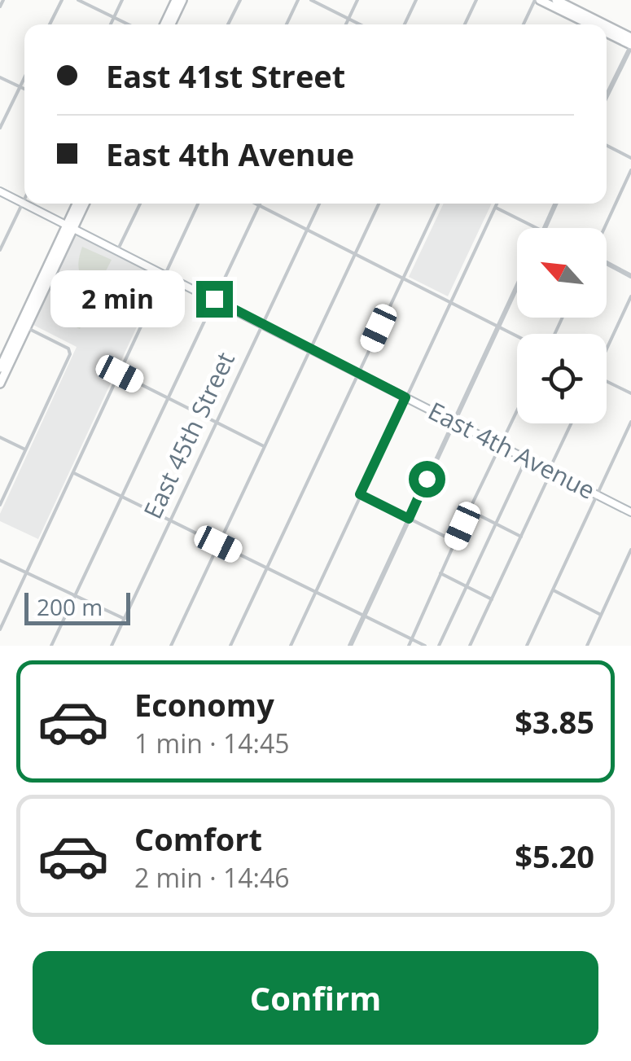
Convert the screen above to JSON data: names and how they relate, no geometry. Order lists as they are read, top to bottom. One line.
{"streets":{"main road":["East 4th Avenue"],"street":["East 45th Street"]},"crossings":[["East 45th Street","East 4th Avenue"]],"scale_bar":"200 m","north":"top left","page":{"banner":["East 41st Street","East 4th Avenue"],"bubble":"2 min","scale":"200 m","list":[{"name":"Economy","note":"1 min · 14:45","value":"$3.85"},{"name":"Comfort","note":"2 min · 14:46","value":"$5.20"}],"buttons":"Confirm"}}
